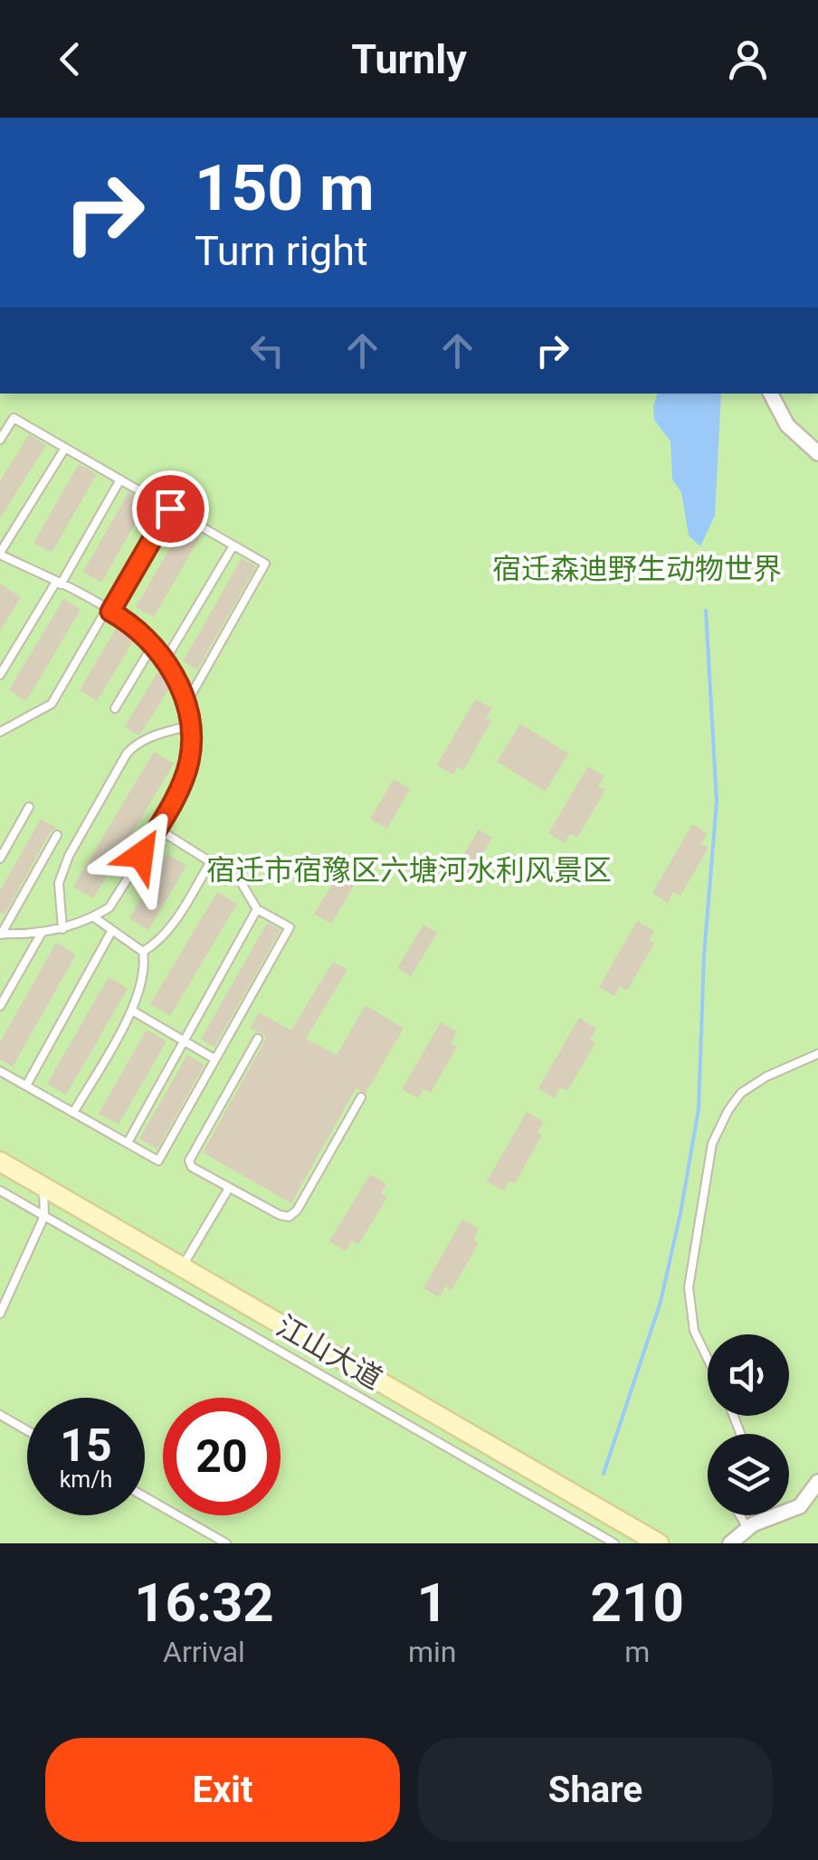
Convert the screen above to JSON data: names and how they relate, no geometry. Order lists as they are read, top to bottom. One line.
{"streets":{"main road":["江山大道"]},"parks":["宿迁森迪野生动物世界","宿迁市宿豫区六塘河水利风景区"],"page":{"header":"Turnly","turn":["150 m","Turn right"],"speed":"15 km/h","limit":"20","eta":["16:32","Arrival","1","min","210","m"],"buttons":["Exit","Share"]}}
